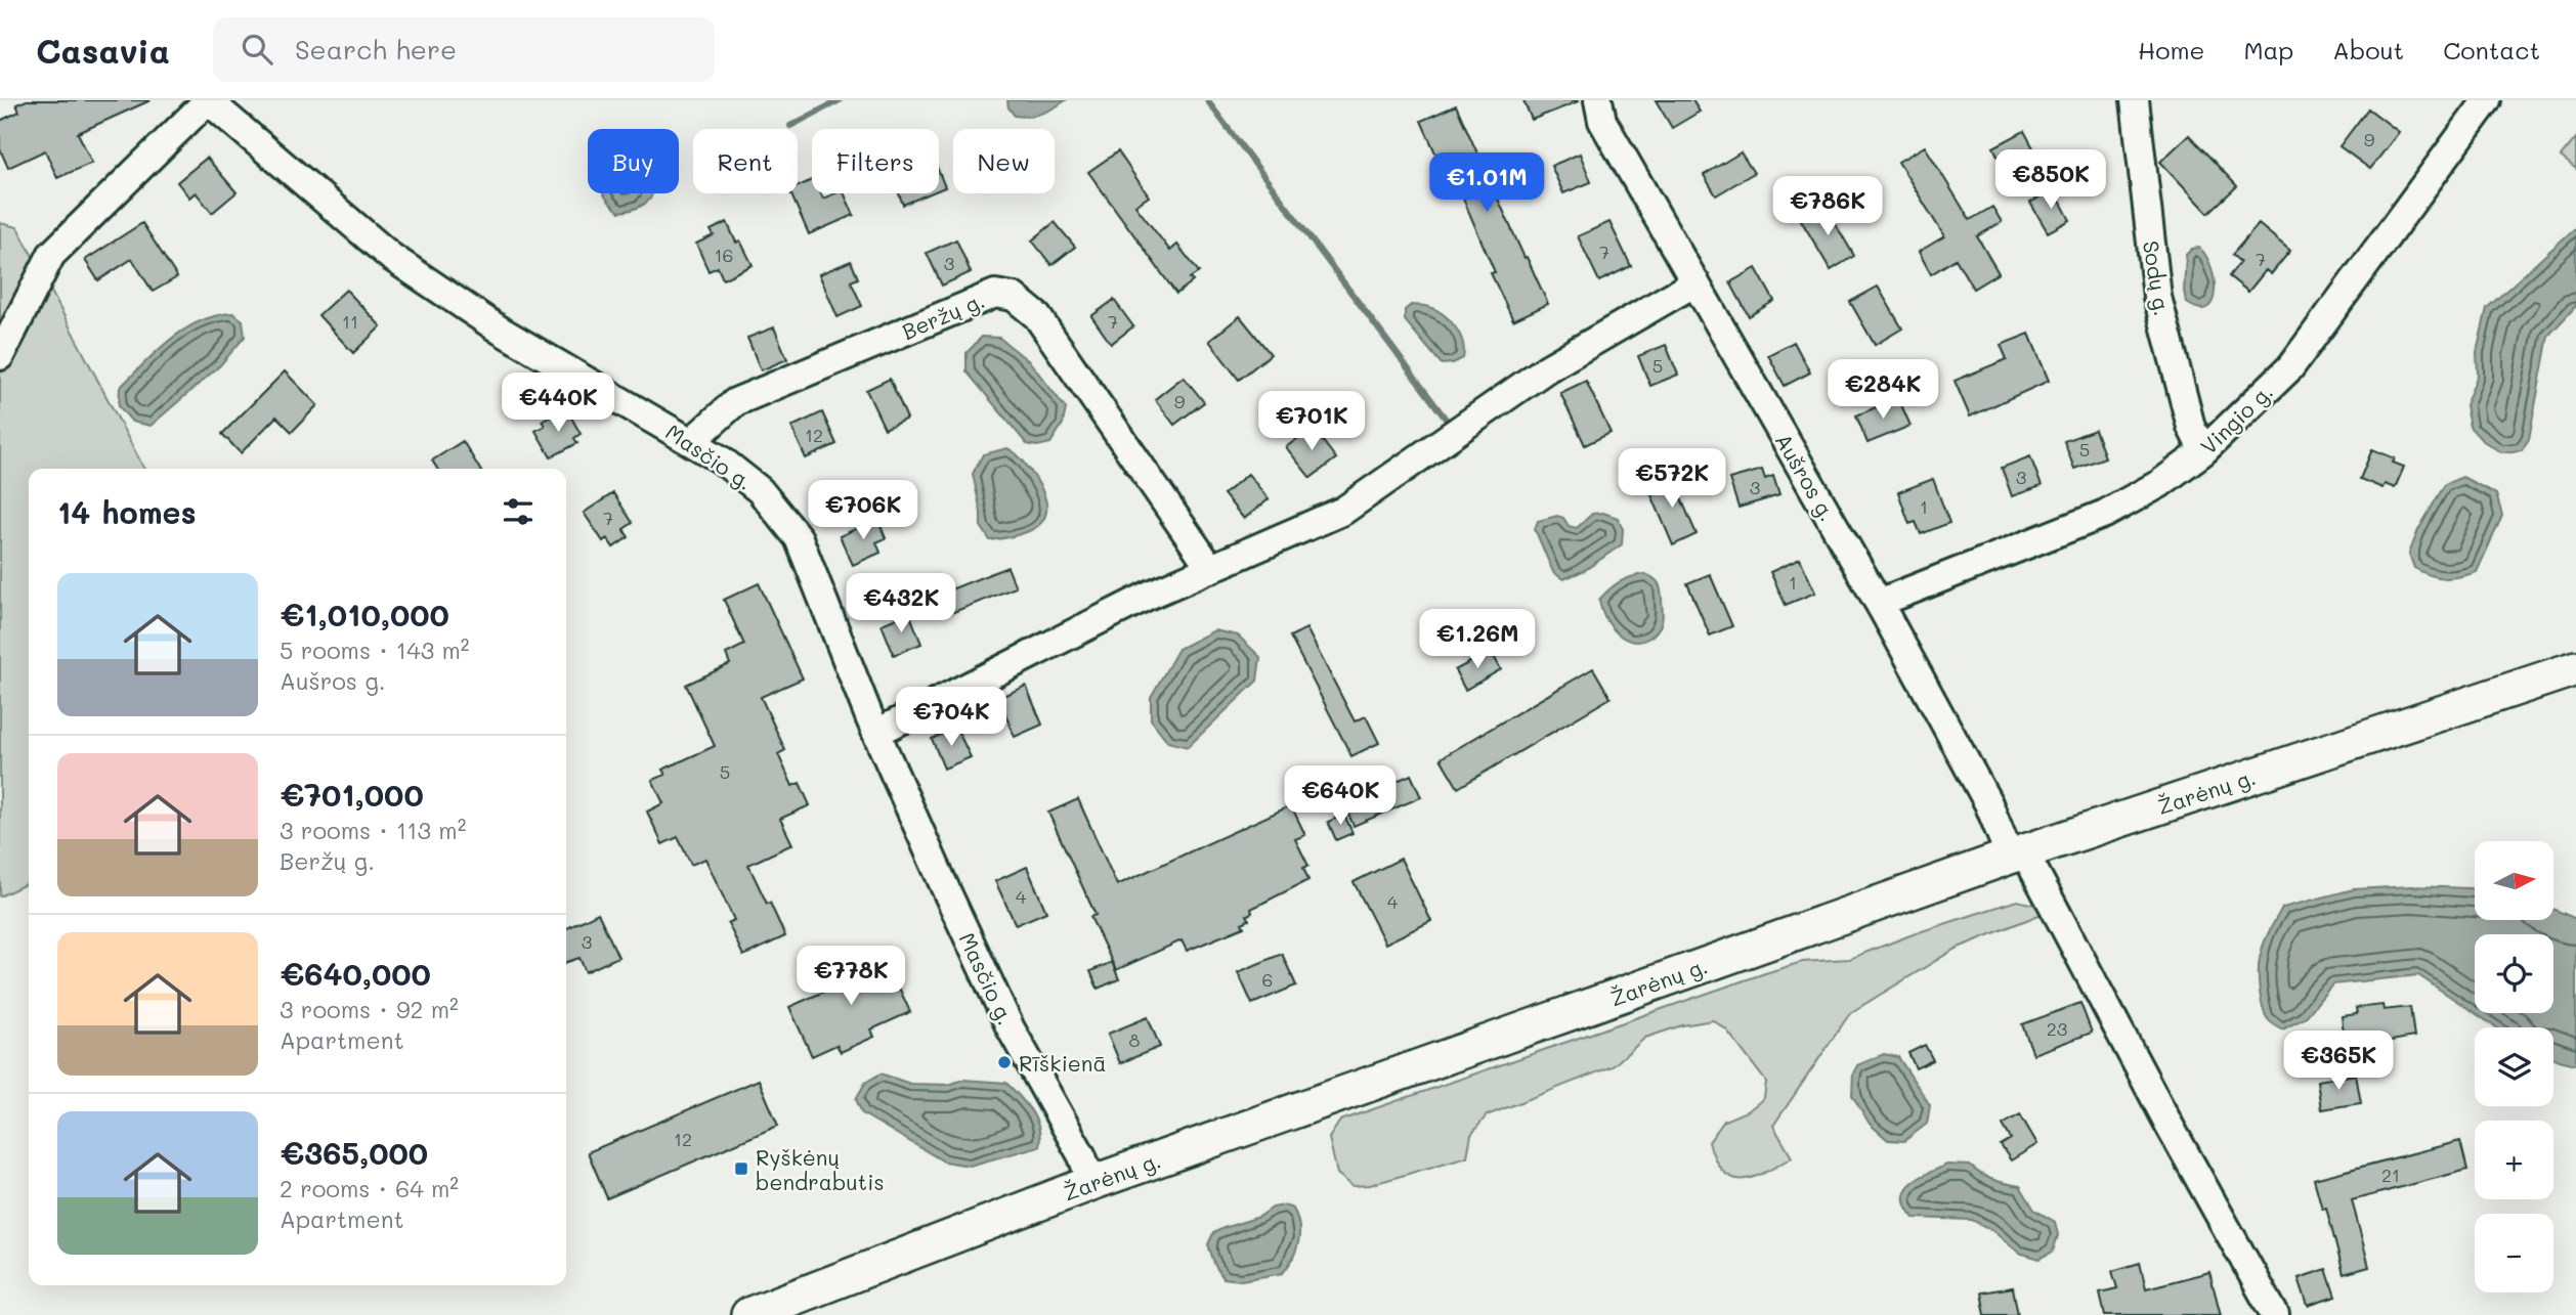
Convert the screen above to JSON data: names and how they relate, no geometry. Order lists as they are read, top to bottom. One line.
{"streets":{"main road":["Žarėnų g."],"street":["Sodų g.","Beržų g.","Vingio g.","Masčio g.","Aušros g."]},"crossings":[["Sodų g.","Vingio g."],["Beržų g.","Masčio g."],["Vingio g.","Aušros g."],["Masčio g.","Žarėnų g."],["Aušros g.","Žarėnų g."]],"places":{"other":["Rīškienā"],"transit":["Ryškėnų bendrabutis"]},"house_numbers":["9","7","16","7","3","11","7","5","9","12","5","3","3","1","7","1","5","4","4","3","6","23","8","12","21"],"north":"right","page":{"header":"Casavia","search":"Search here","nav":["Home","Map","About","Contact"],"chip":["Buy","Rent","Filters","New"],"price":["€850K","€1.01M","€786K","€284K","€440K","€701K","€572K","€706K","€432K","€1.26M","€704K","€640K","€778K","€365K"],"heading":"14 homes","list":[{"name":"€1,010,000","note":"5 rooms · 143 m² · Aušros g."},{"name":"€701,000","note":"3 rooms · 113 m² · Beržų g."},{"name":"€640,000","note":"3 rooms · 92 m² · Apartment"},{"name":"€365,000","note":"2 rooms · 64 m² · Apartment"}],"map_buttons":["+","−"]}}
